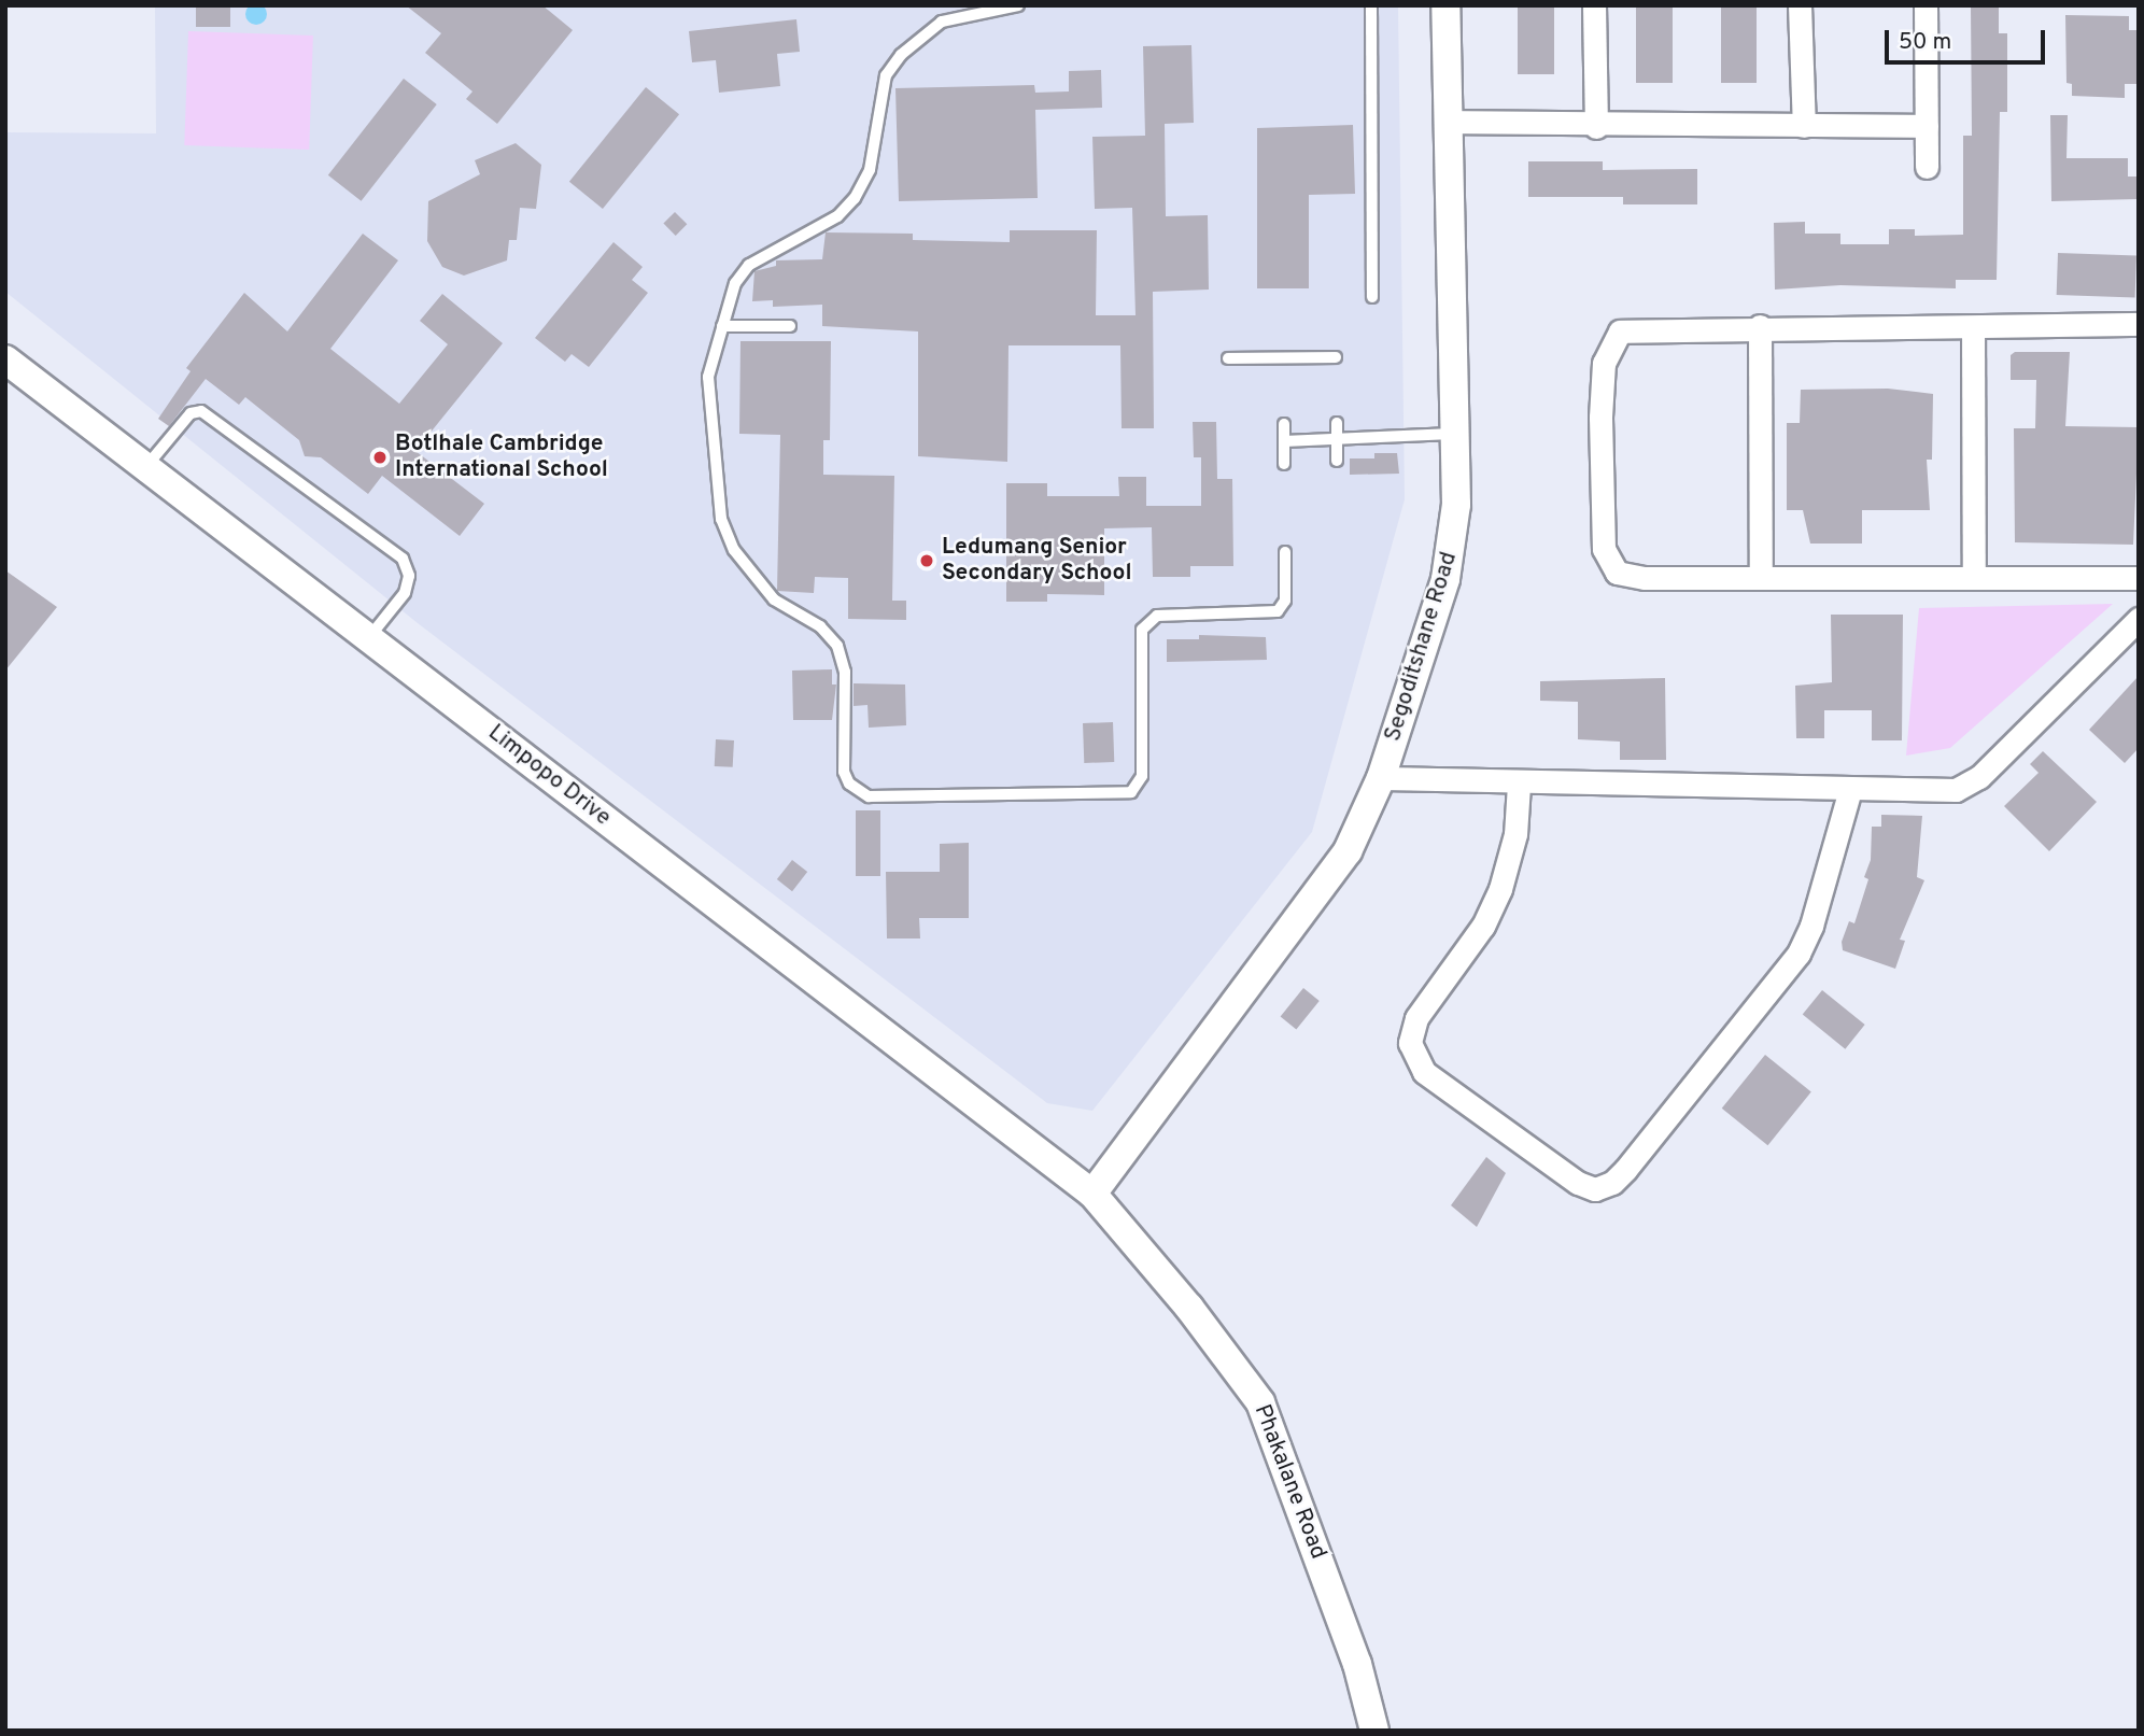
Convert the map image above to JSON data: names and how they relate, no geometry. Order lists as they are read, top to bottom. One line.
{"streets":{"street":["Segoditshane Road","Limpopo Drive","Phakalane Road"]},"crossings":[["Segoditshane Road","Limpopo Drive"],["Segoditshane Road","Phakalane Road"],["Limpopo Drive","Phakalane Road"]],"places":["Botlhale Cambridge International School","Ledumang Senior Secondary School"],"scale_bar":"50 m"}
